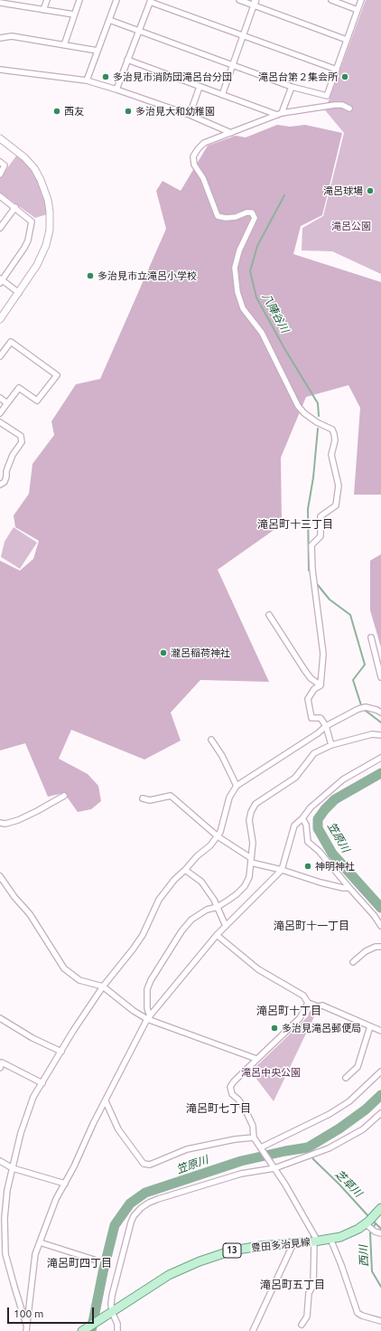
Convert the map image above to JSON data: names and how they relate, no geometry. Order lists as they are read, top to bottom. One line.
{"streets":{"main road":["豊田多治見線","13"]},"districts":["滝呂町十三丁目","滝呂町十一丁目","滝呂町十丁目","滝呂町七丁目","滝呂町四丁目","滝呂町五丁目"],"water":["八陣谷川","笠原川","芝草川","西川"],"parks":["滝呂公園","滝呂中央公園"],"places":["多治見市消防団滝呂台分団","滝呂台第２集会所","西友","多治見大和幼稚園","滝呂球場","多治見市立滝呂小学校","瀧呂稲荷神社","神明神社","多治見滝呂郵便局"],"scale_bar":"100 m"}
